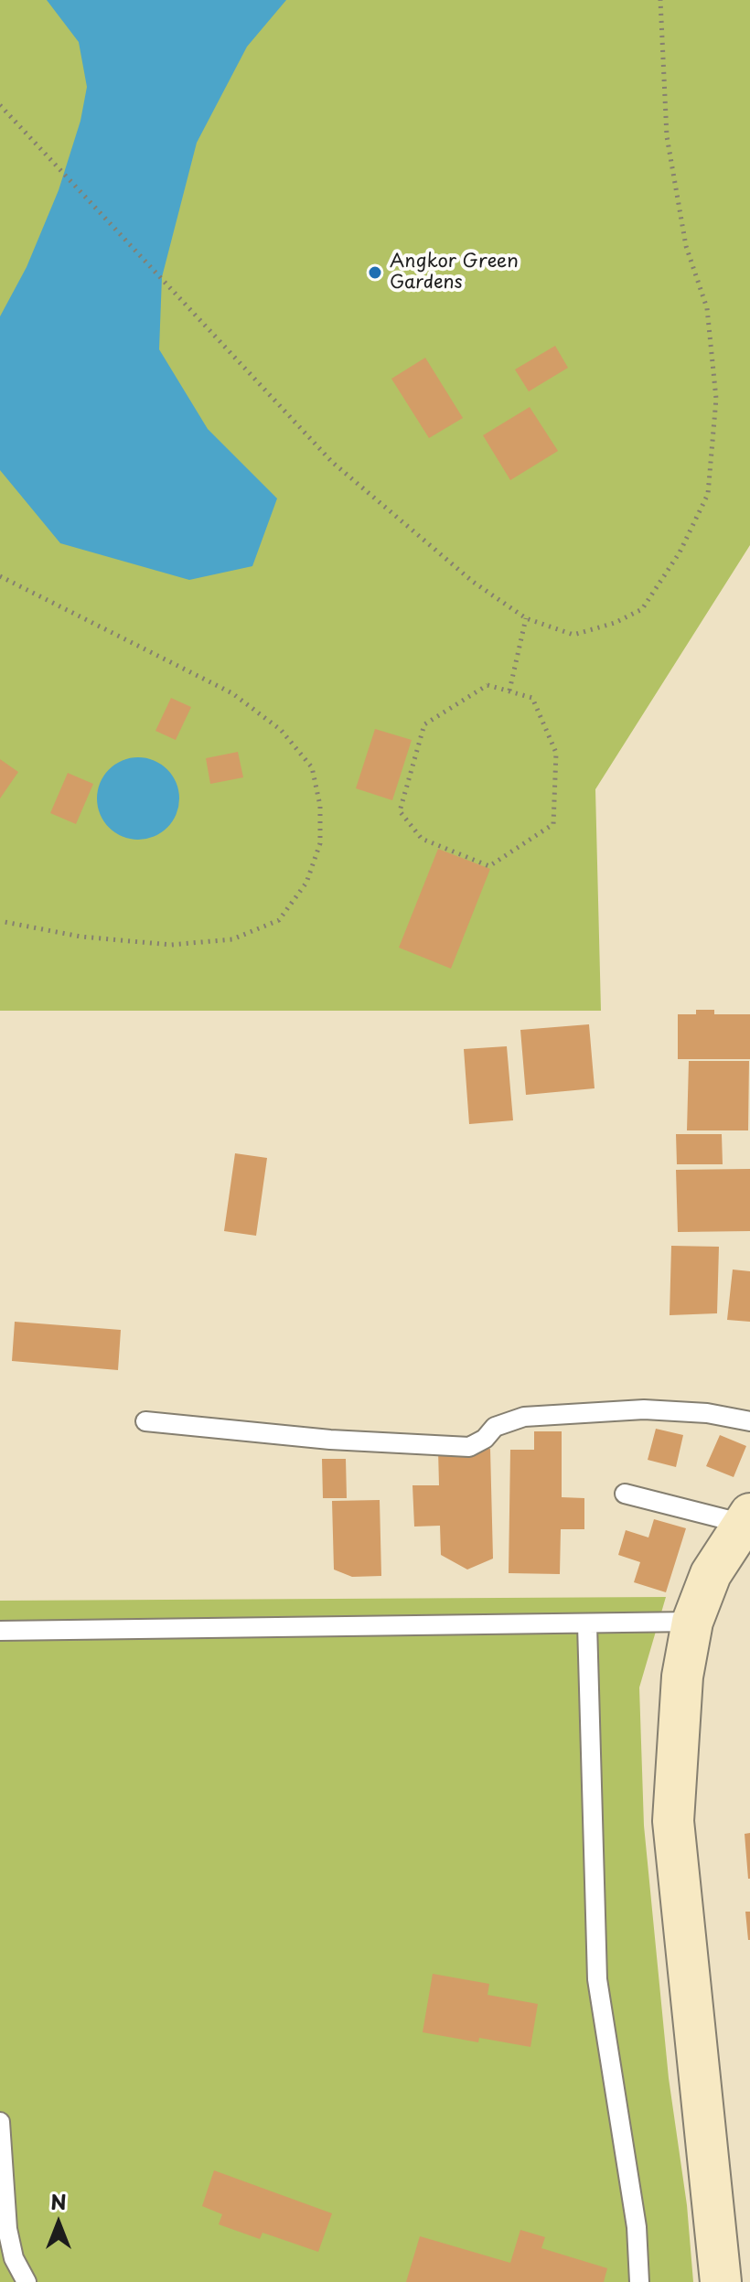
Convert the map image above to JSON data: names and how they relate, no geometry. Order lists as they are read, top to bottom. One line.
{"places":["Angkor Green Gardens"],"north":"top"}
